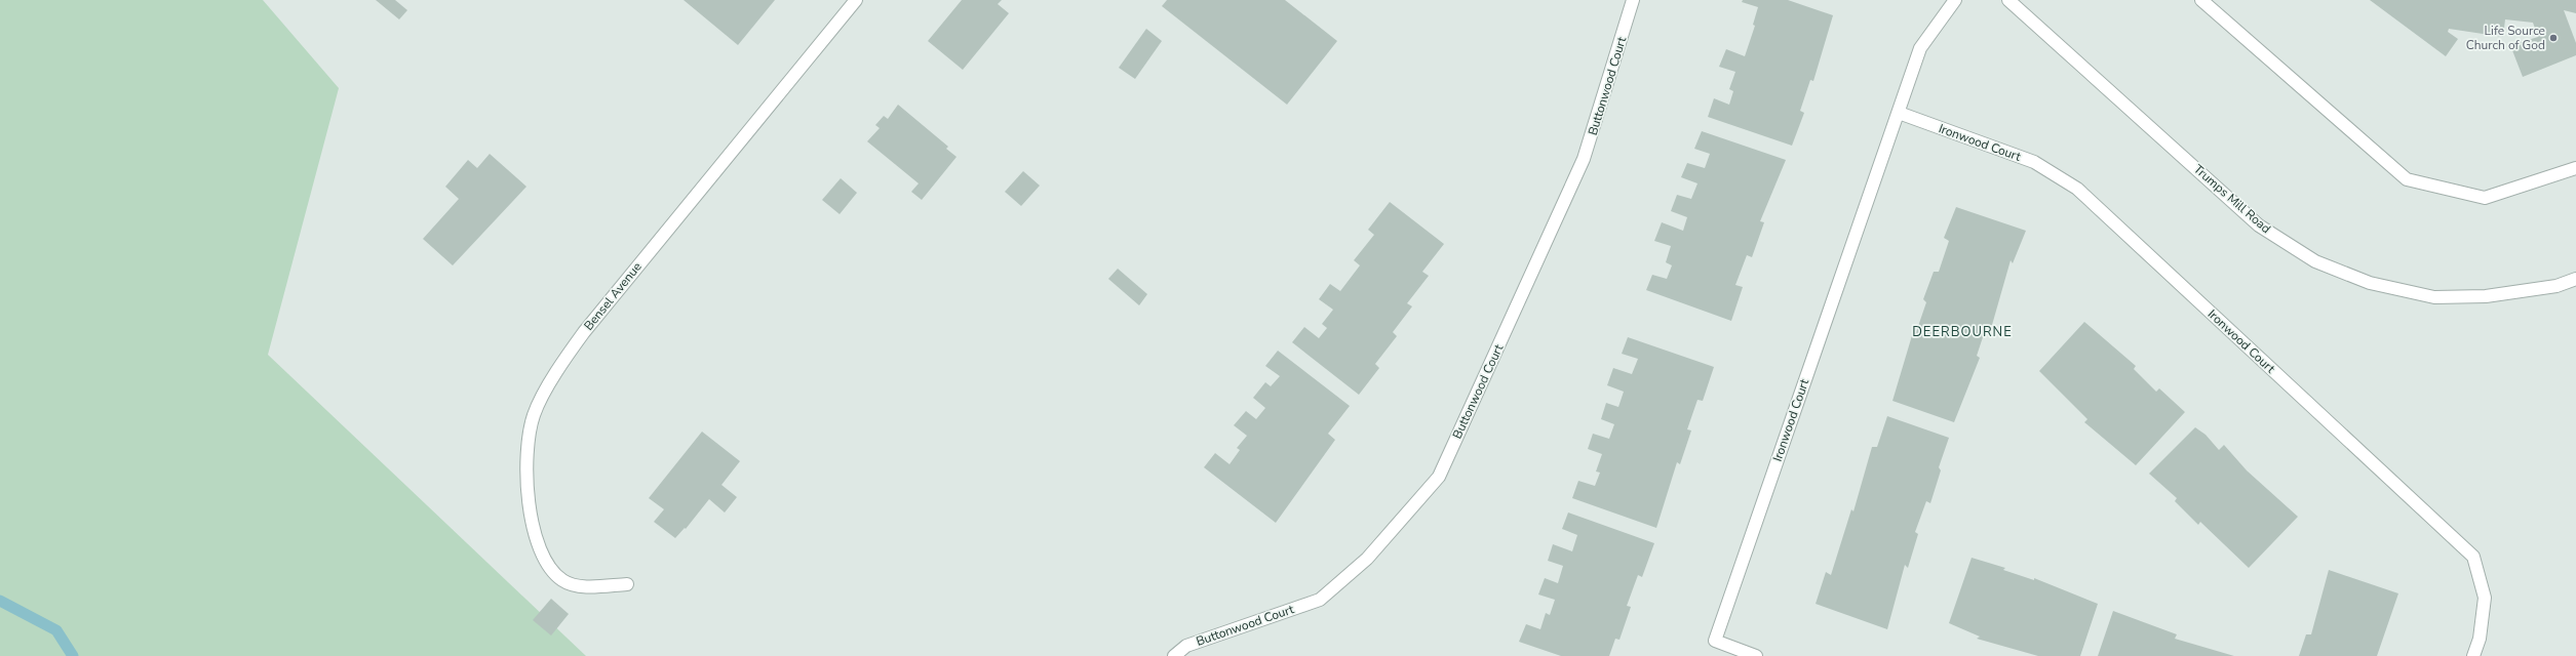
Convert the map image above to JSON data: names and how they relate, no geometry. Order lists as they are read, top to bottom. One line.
{"streets":{"street":["Buttonwood Court","Ironwood Court","Trumps Mill Road","Bensel Avenue"]},"districts":["DEERBOURNE"],"places":["Life Source Church of God"]}
